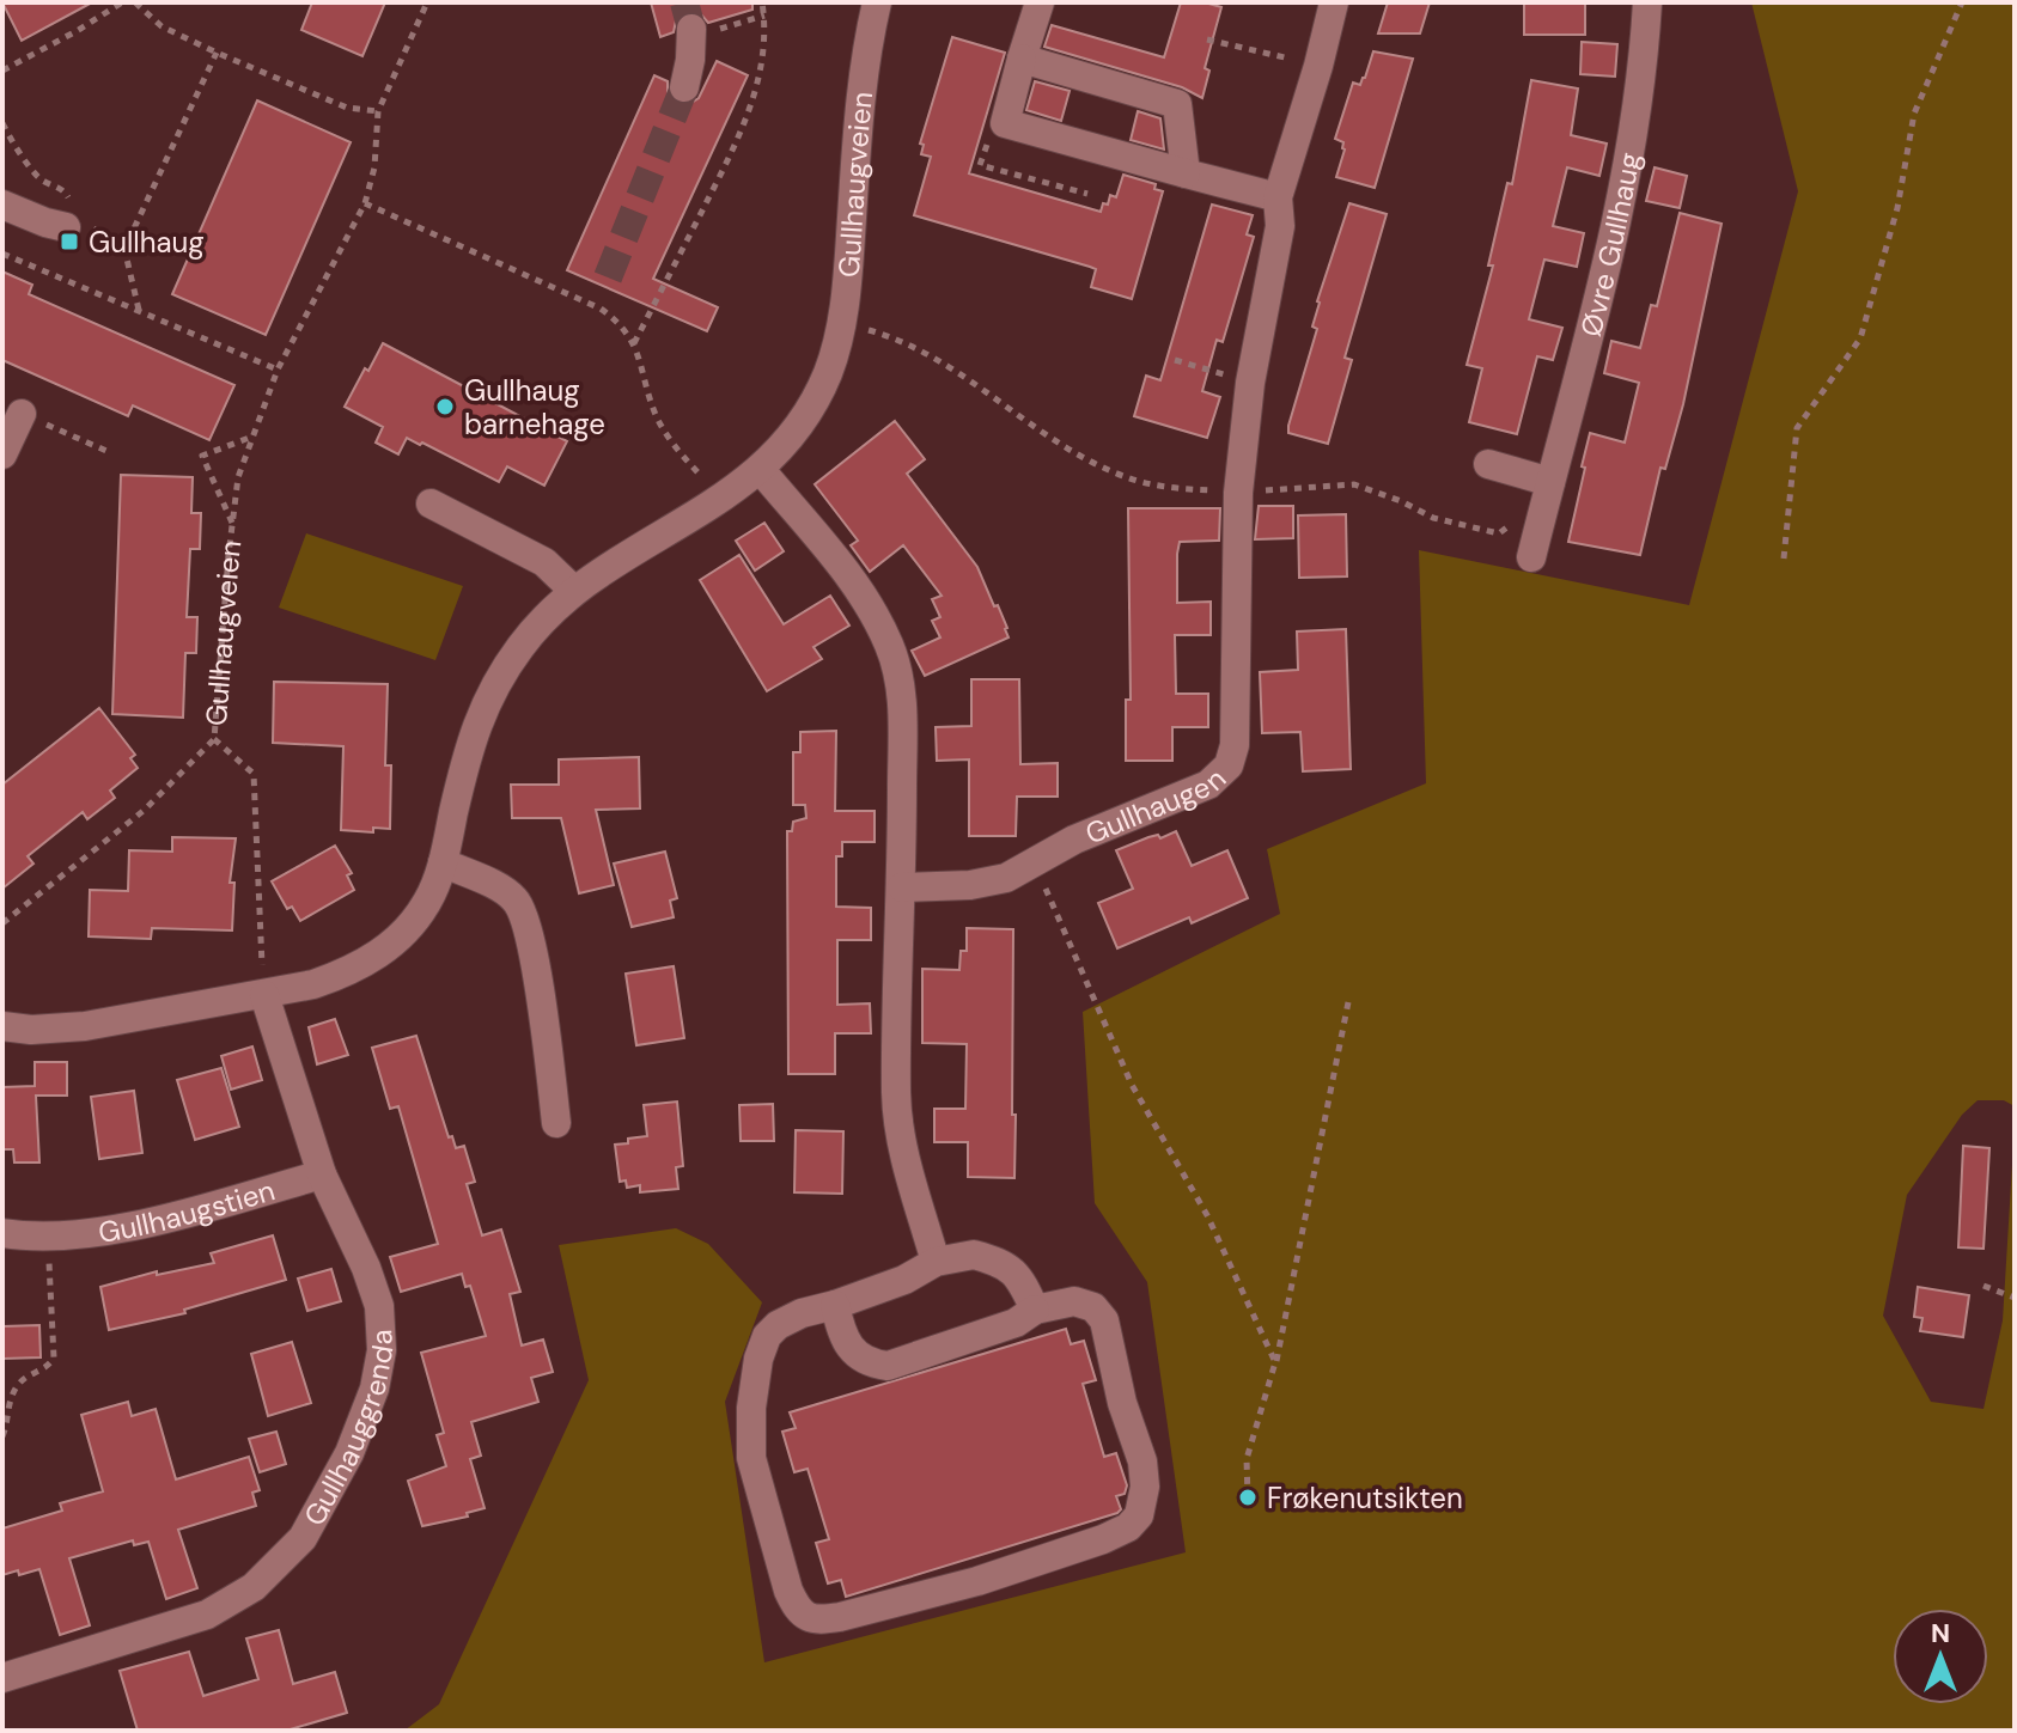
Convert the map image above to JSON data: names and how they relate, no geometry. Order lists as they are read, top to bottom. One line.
{"streets":{"street":["Gullhaugveien","Øvre Gullhaug","Gullhaugen","Gullhaugstien","Gullhauggrenda"]},"crossings":[["Gullhaugveien","Gullhauggrenda"],["Gullhaugstien","Gullhauggrenda"]],"places":{"transit":["Gullhaug"],"other":["Gullhaug barnehage","Frøkenutsikten"]},"north":"top"}
